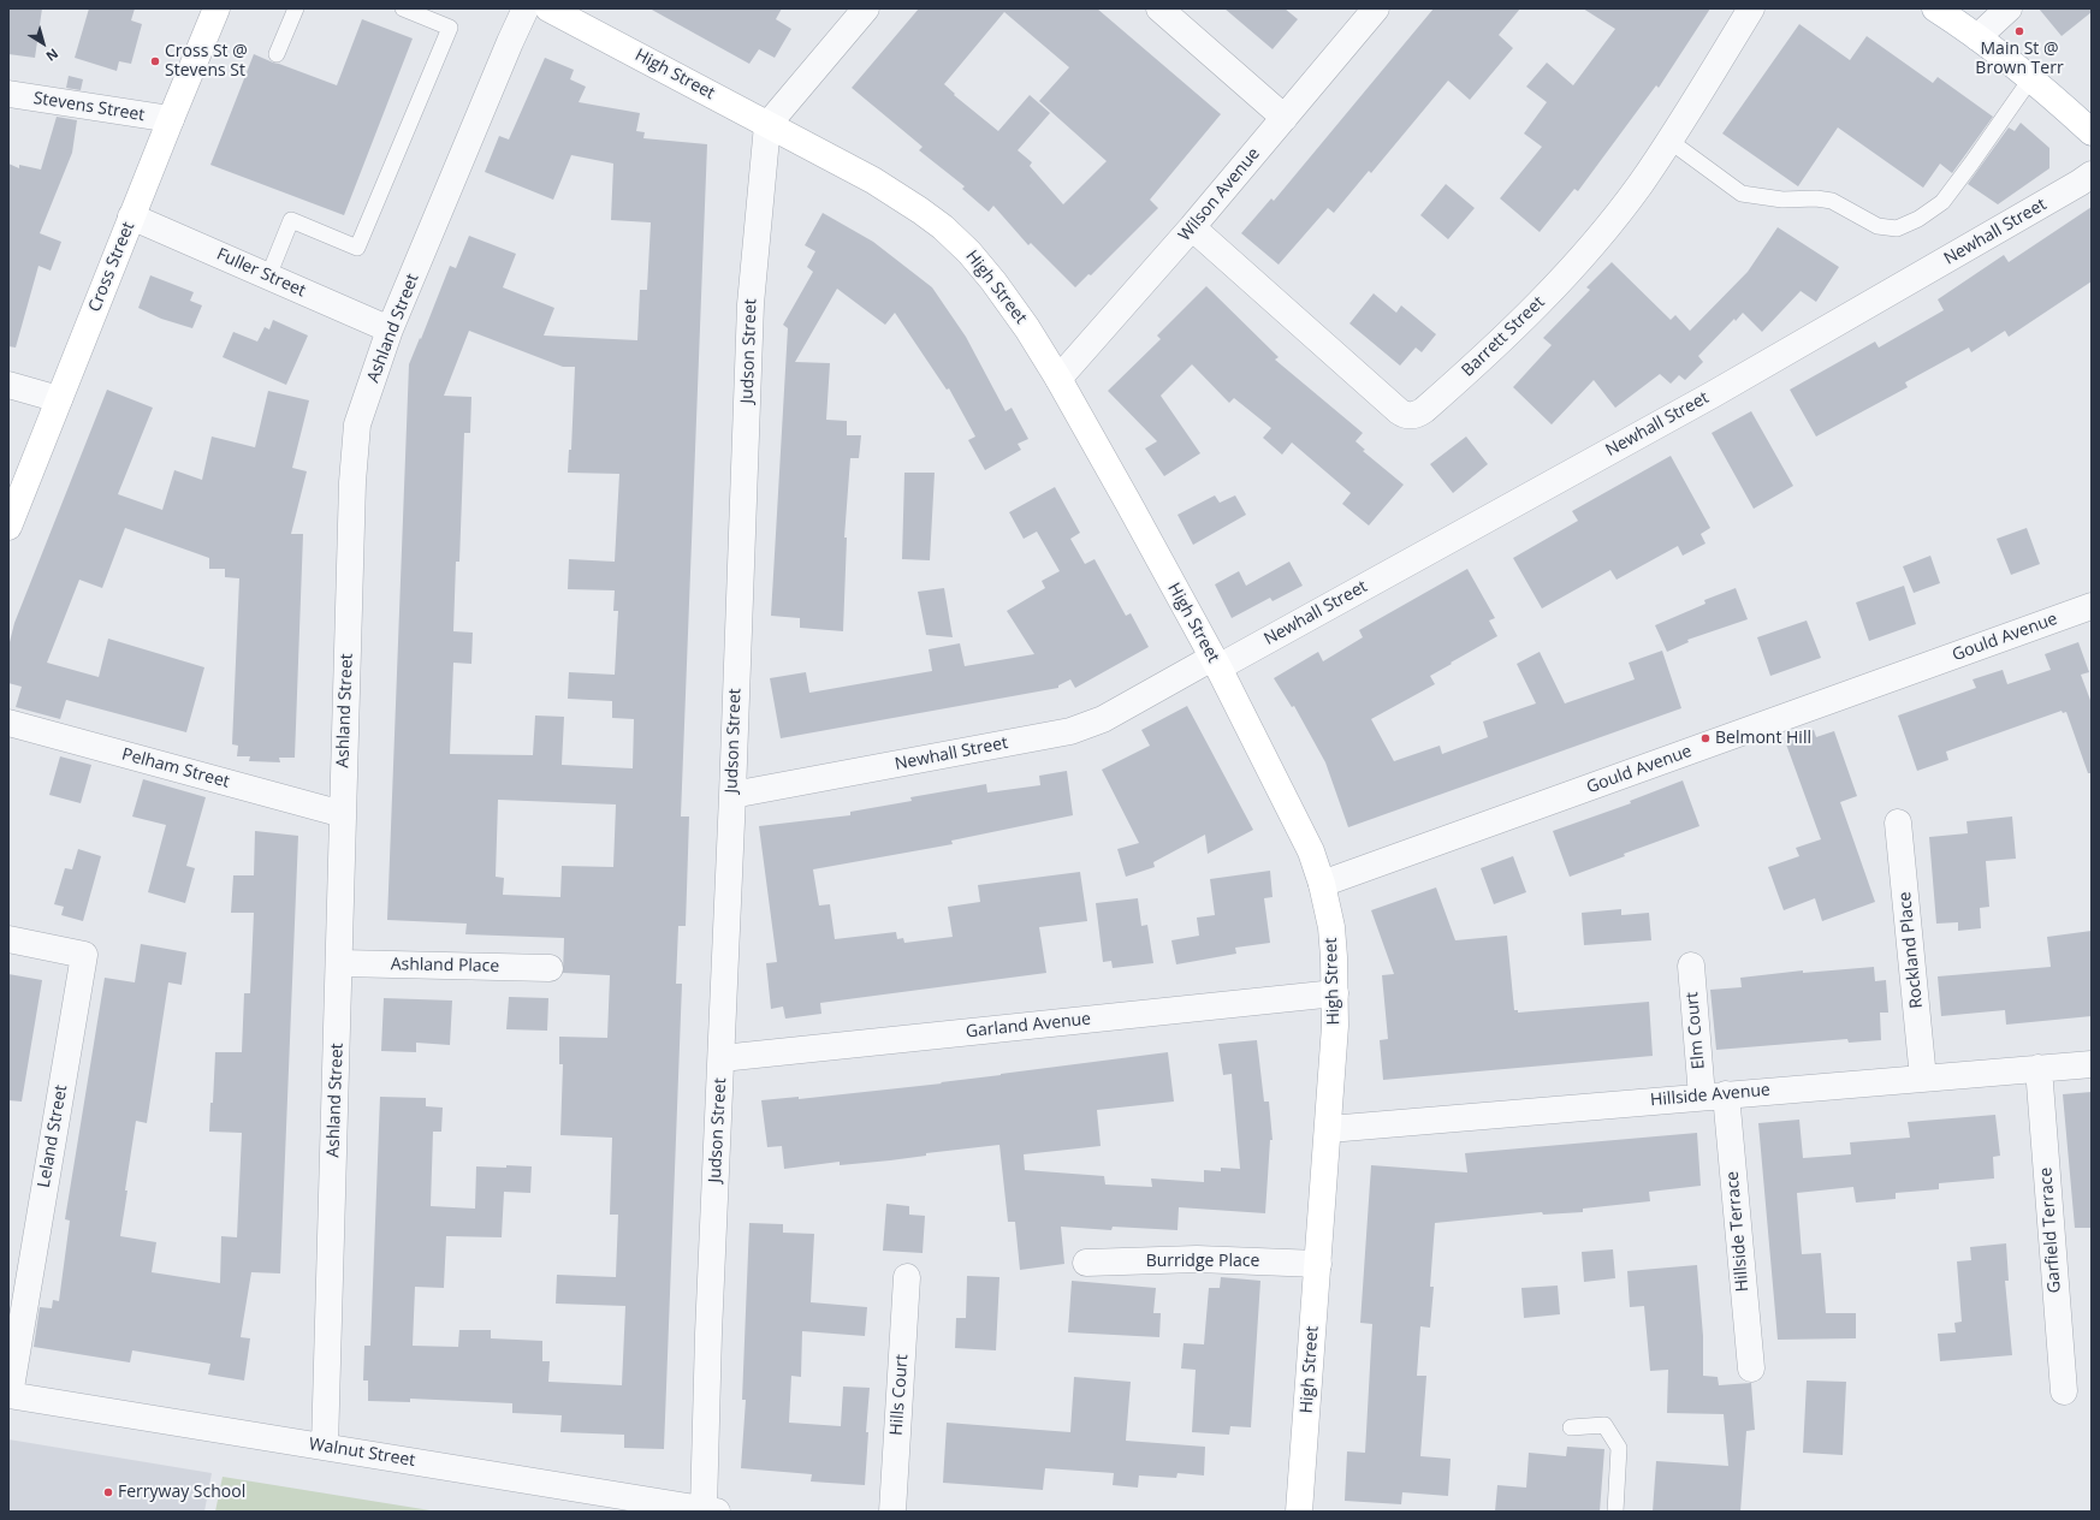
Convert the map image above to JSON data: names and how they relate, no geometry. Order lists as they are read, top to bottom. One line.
{"streets":{"street":["High Street","Stevens Street","Wilson Avenue","Newhall Street","Cross Street","Fuller Street","Ashland Street","Barrett Street","Judson Street","Gould Avenue","Pelham Street","Rockland Place","Ashland Place","Garland Avenue","Elm Court","Hillside Avenue","Leland Street","Garfield Terrace","Hillside Terrace","Burridge Place","Hills Court","Walnut Street"]},"crossings":[["High Street","Wilson Avenue"],["High Street","Newhall Street"],["High Street","Judson Street"],["High Street","Gould Avenue"],["High Street","Garland Avenue"],["High Street","Hillside Avenue"],["High Street","Burridge Place"],["Stevens Street","Cross Street"],["Wilson Avenue","Barrett Street"],["Newhall Street","Judson Street"],["Cross Street","Fuller Street"],["Fuller Street","Ashland Street"],["Ashland Street","Pelham Street"],["Ashland Street","Ashland Place"],["Ashland Street","Walnut Street"],["Judson Street","Garland Avenue"],["Judson Street","Walnut Street"],["Rockland Place","Hillside Avenue"],["Elm Court","Hillside Avenue"],["Elm Court","Hillside Terrace"],["Hillside Avenue","Garfield Terrace"],["Hillside Avenue","Hillside Terrace"],["Leland Street","Walnut Street"]],"places":["Main St @ Brown Terr","Cross St @ Stevens St","Belmont Hill","Ferryway School"],"north":"bottom right"}
